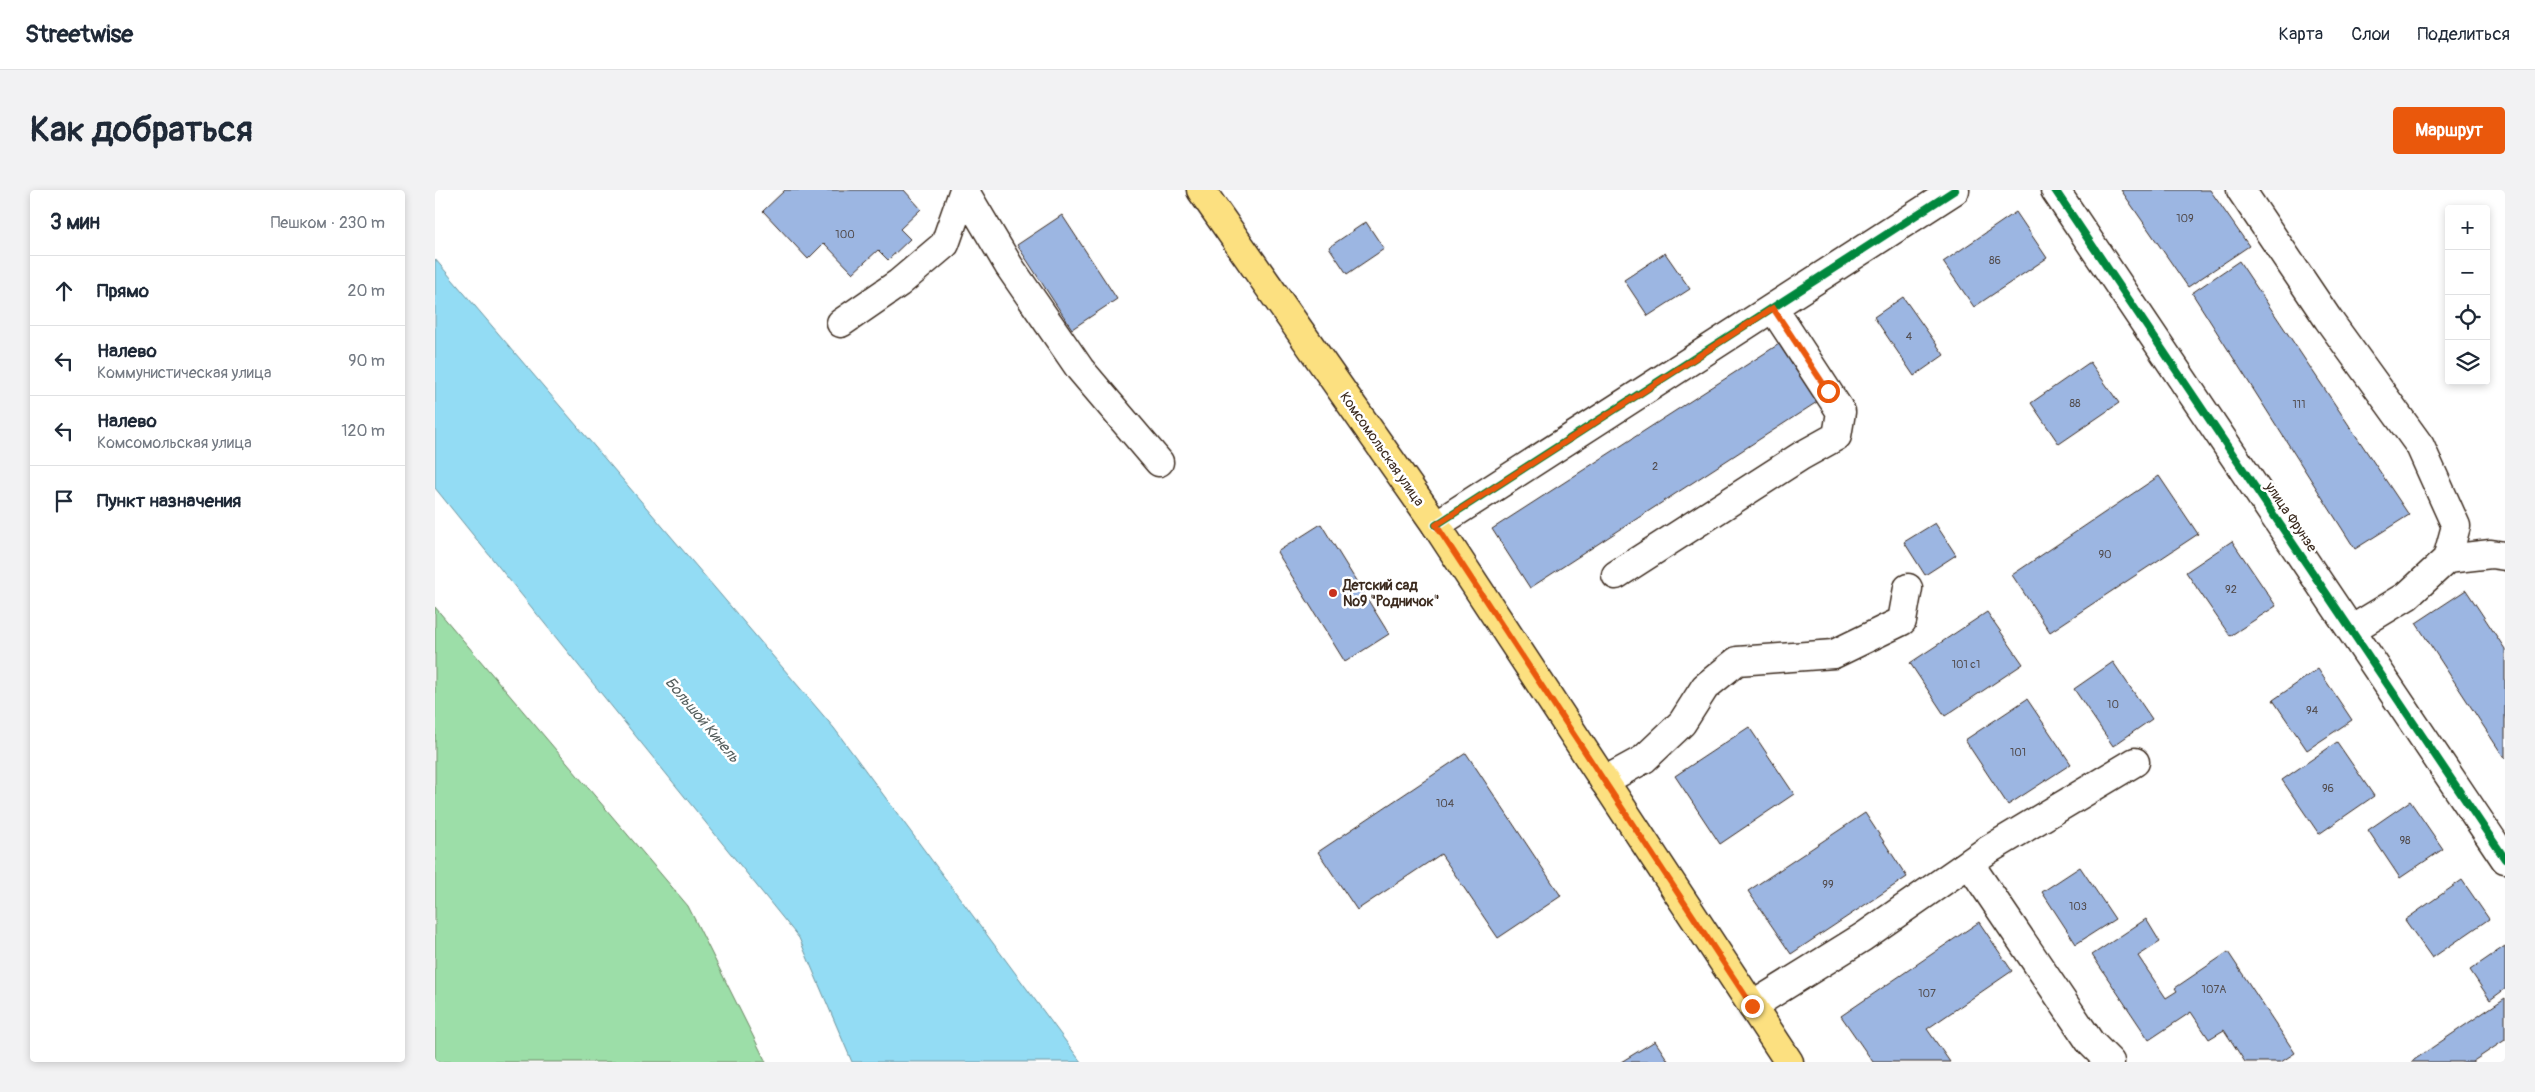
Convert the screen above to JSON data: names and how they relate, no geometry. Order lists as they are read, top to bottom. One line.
{"streets":{"main road":["Комсомольская улица"],"street":["улица Фрунзе"]},"water":["Большой Кинель"],"places":["Детский сад №9 \"Родничок\""],"house_numbers":["109","100","86","4","88","111","2","90","92","101 с1","10","94","101","96","104","98","99","103","107А","107"],"page":{"header":"Streetwise","nav":["Карта","Слои","Поделиться"],"buttons":"Маршрут","title":"Как добраться","heading":["3 мин","Пешком · 230 m"],"map_buttons":["+","−"],"list":[["Прямо","20 m"],["Налево","Коммунистическая улица","90 m"],["Налево","Комсомольская улица","120 m"],"Пункт назначения"]}}
